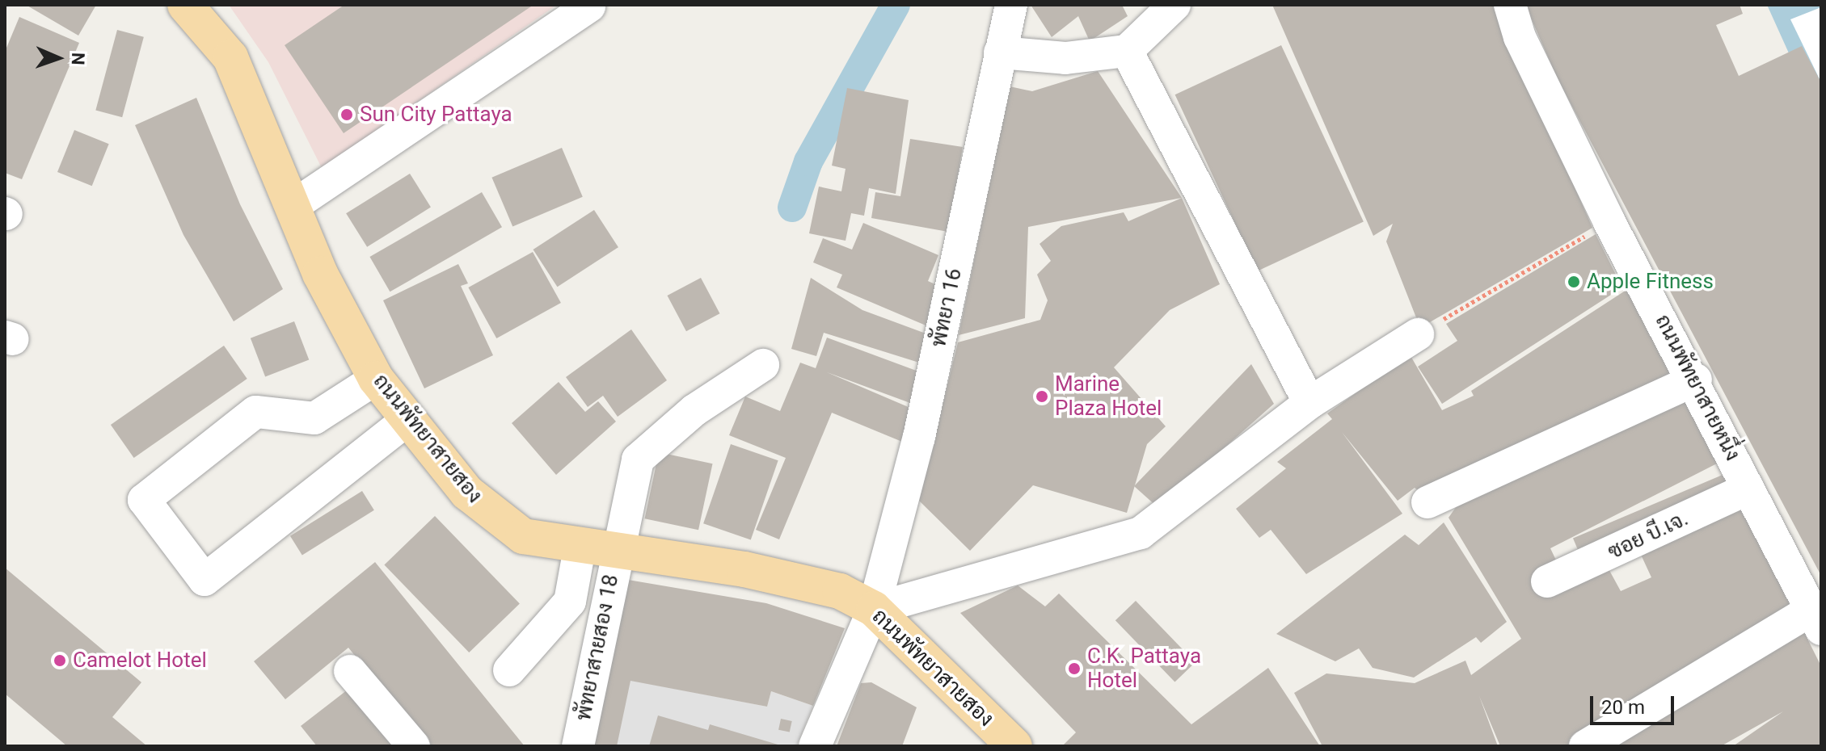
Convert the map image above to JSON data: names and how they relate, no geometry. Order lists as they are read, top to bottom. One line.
{"streets":{"main road":["ถนนพัทยาสายสอง"],"street":["พัทยา 16","ถนนพัทยาสายหนึ่ง","ซอย บี.เจ.","พัทยาสายสอง 18"]},"crossings":[["พัทยา 16","ถนนพัทยาสายสอง"],["ถนนพัทยาสายหนึ่ง","ซอย บี.เจ."],["ถนนพัทยาสายสอง","พัทยาสายสอง 18"]],"places":["Sun City Pattaya","Apple Fitness","Marine Plaza Hotel","Camelot Hotel","C.K. Pattaya Hotel"],"scale_bar":"20 m","north":"right"}
